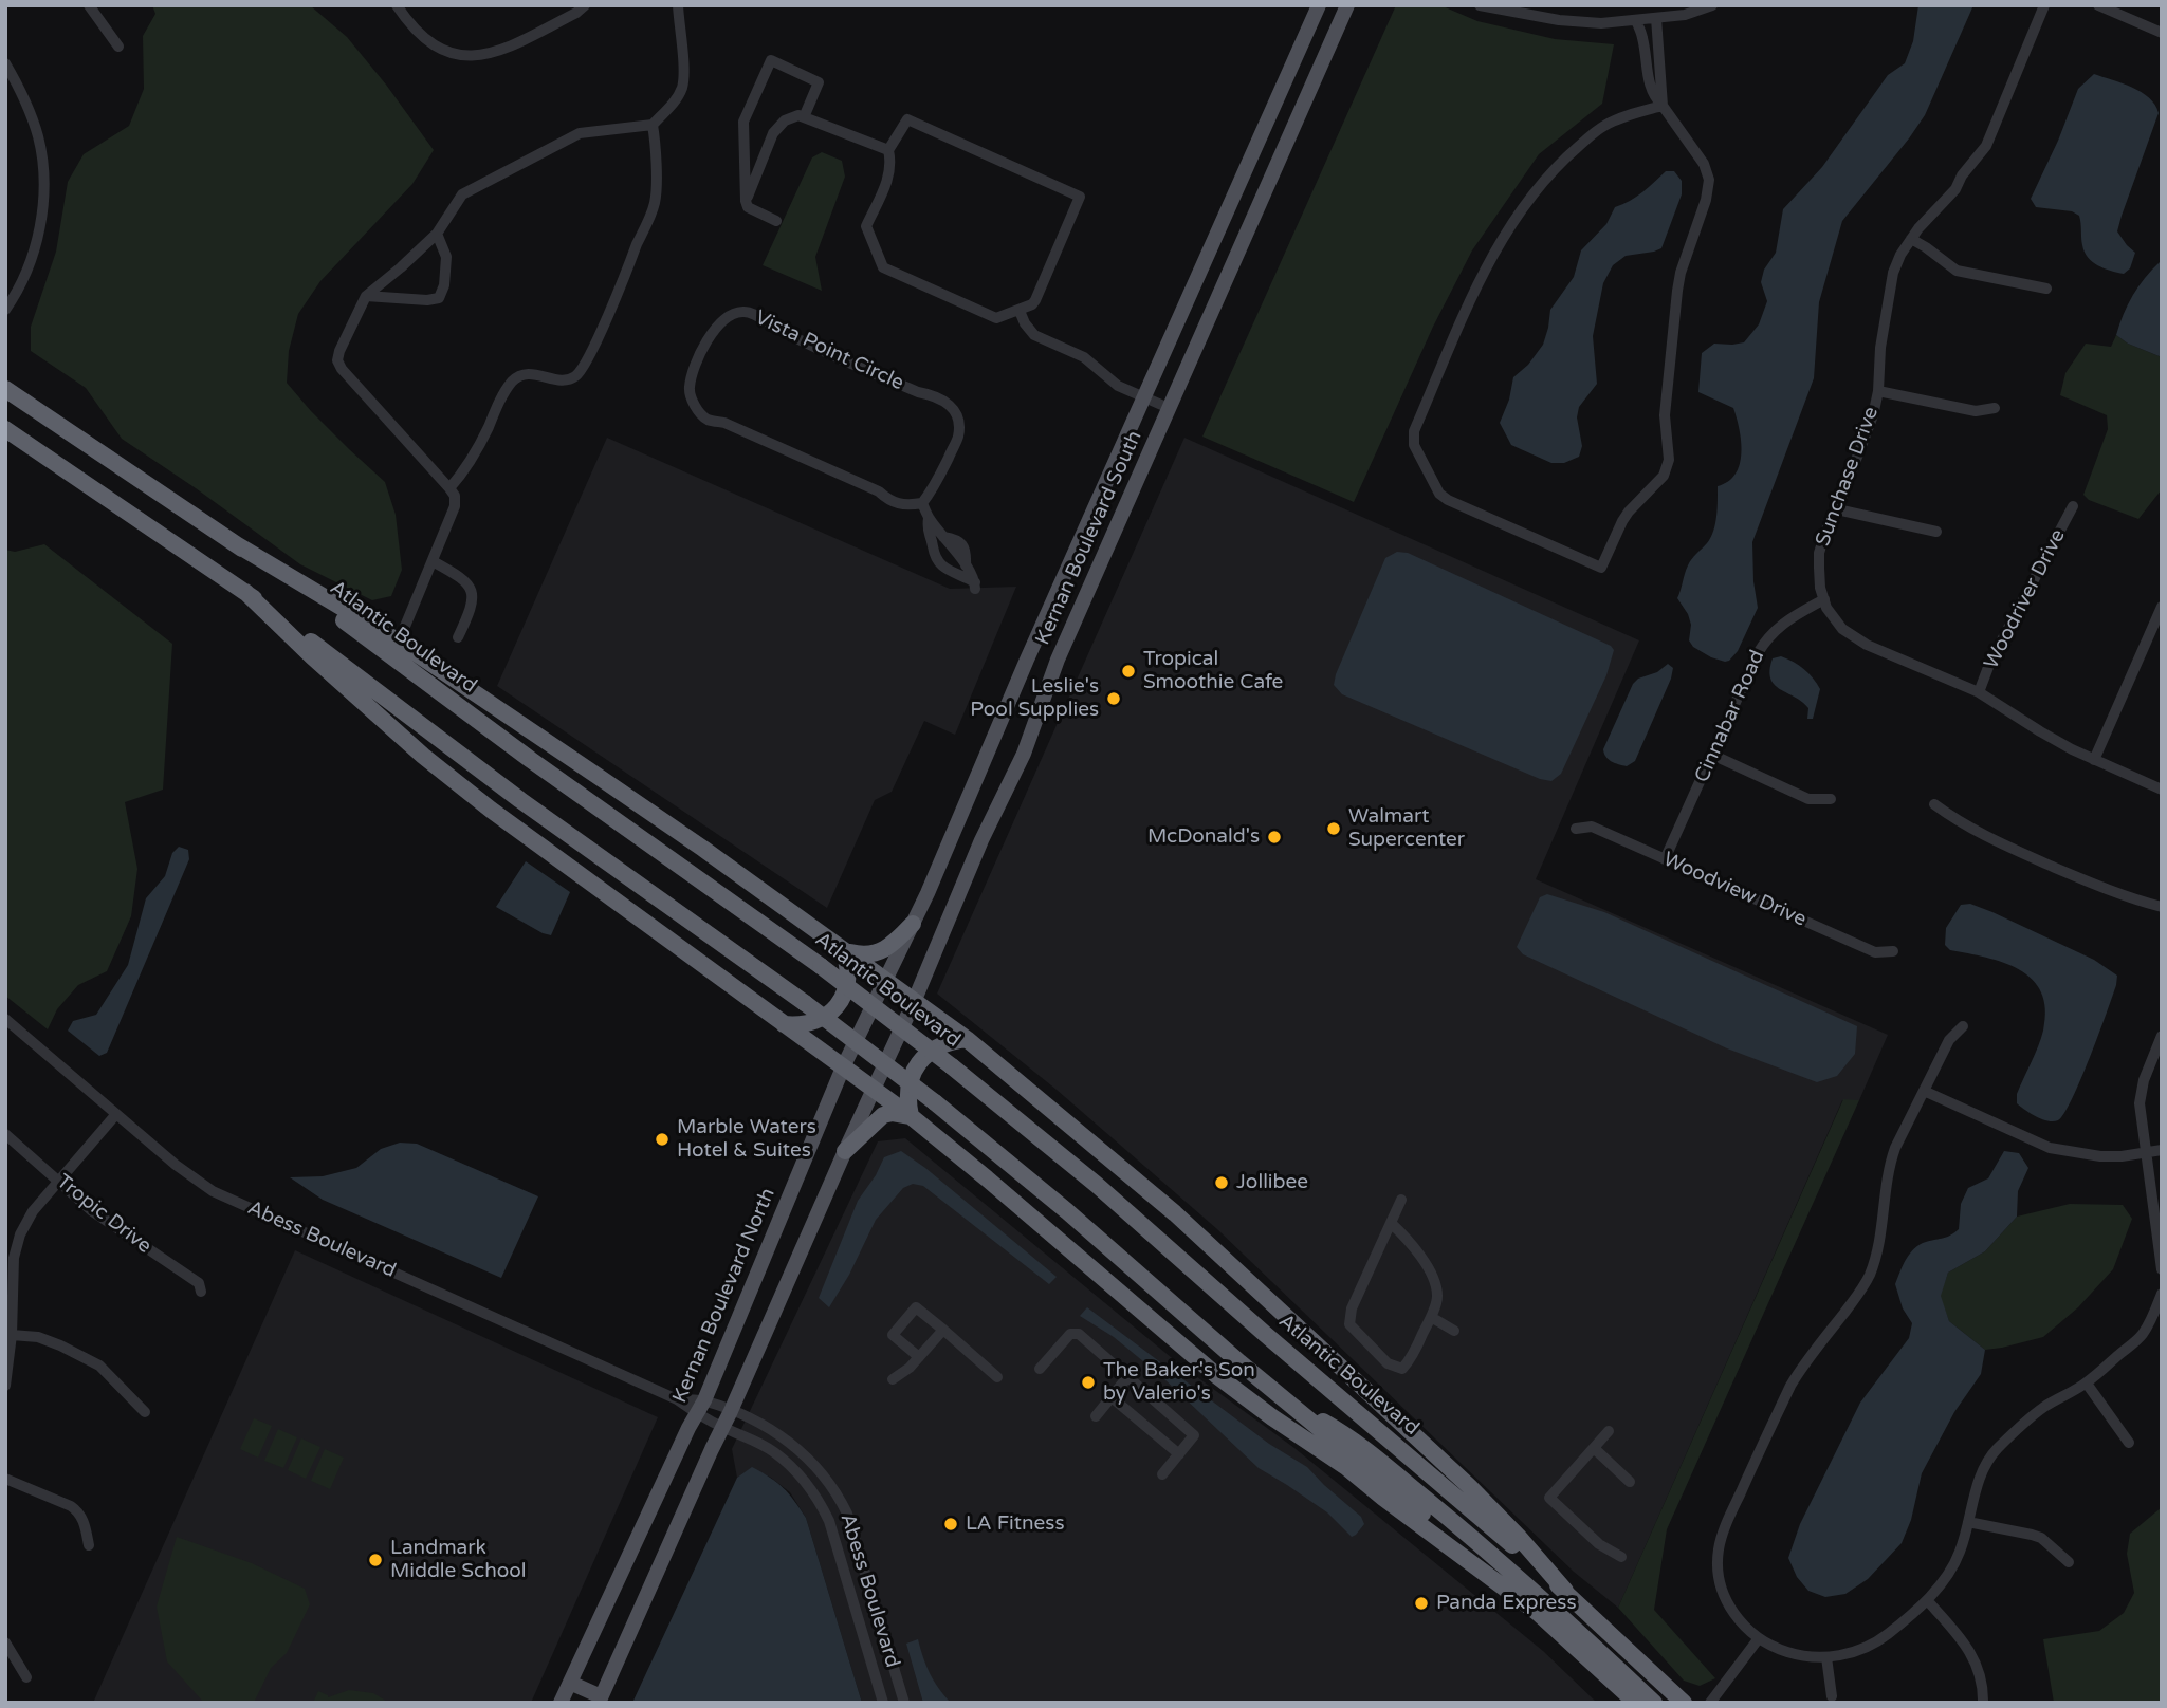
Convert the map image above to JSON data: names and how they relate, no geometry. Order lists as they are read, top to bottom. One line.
{"streets":{"highway":["Atlantic Boulevard"],"main road":["Kernan Boulevard South","Kernan Boulevard North"],"street":["Vista Point Circle","Sunchase Drive","Woodriver Drive","Cinnabar Road","Woodview Drive","Tropic Drive","Abess Boulevard"]},"crossings":[["Sunchase Drive","Woodriver Drive"],["Sunchase Drive","Cinnabar Road"],["Kernan Boulevard South","Kernan Boulevard North"],["Cinnabar Road","Woodview Drive"],["Abess Boulevard","Kernan Boulevard North"]],"places":["Tropical Smoothie Cafe","Leslie's Pool Supplies","Walmart Supercenter","McDonald's","Marble Waters Hotel & Suites","Jollibee","The Baker's Son by Valerio's","LA Fitness","Landmark Middle School","Panda Express"]}
